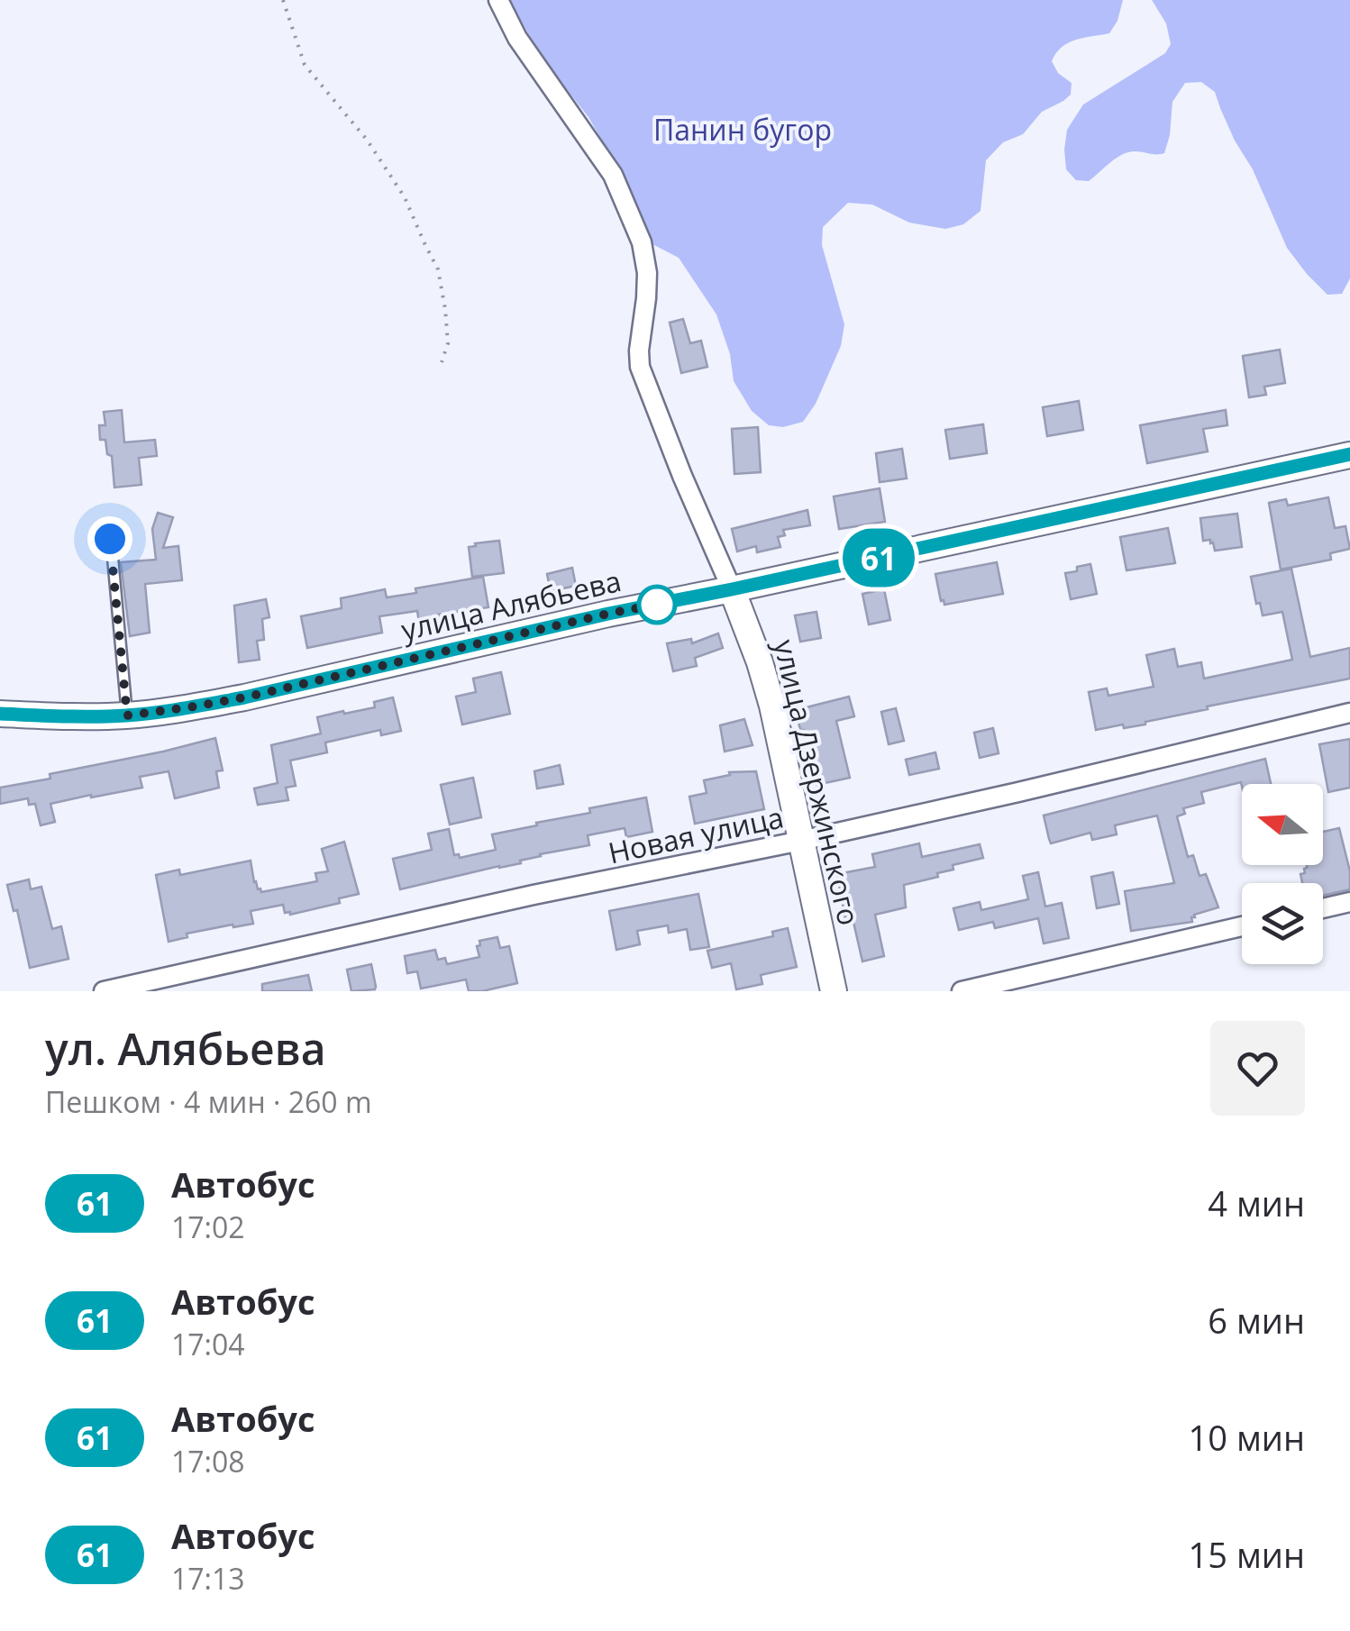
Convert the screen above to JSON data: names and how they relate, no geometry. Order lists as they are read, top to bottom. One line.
{"streets":{"main road":["улица Алябьева","улица Дзержинского"],"street":["Новая улица"]},"crossings":[["улица Алябьева","улица Дзержинского"],["улица Дзержинского","Новая улица"]],"parks":["Панин бугор"],"lines":["bus line 61"],"north":"left","page":{"on_map":"61","heading":["ул. Алябьева","Пешком · 4 мин · 260 m"],"list":[{"mark":"61","name":"Автобус","note":"17:02","value":"4 мин"},{"mark":"61","name":"Автобус","note":"17:04","value":"6 мин"},{"mark":"61","name":"Автобус","note":"17:08","value":"10 мин"},{"mark":"61","name":"Автобус","note":"17:13","value":"15 мин"}]}}
